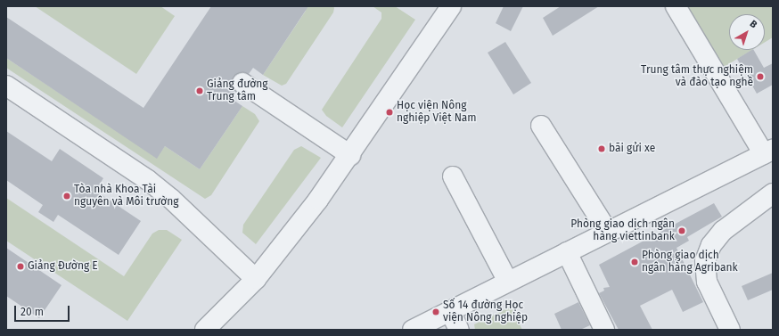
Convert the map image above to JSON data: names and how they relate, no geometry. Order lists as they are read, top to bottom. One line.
{"places":["Trung tâm thực nghiệm và đào tạo nghề","Giảng đường Trung tâm","Học viện Nông nghiệp Việt Nam","bãi gửi xe","Tòa nhà Khoa Tài nguyên và Môi trường","Phòng giao dịch ngân hàng viettinbank","Phòng giao dịch ngân hàng Agribank","Giảng Đường E","Số 14 đường Học viện Nông nghiệp"],"scale_bar":"20 m","north":"top right"}
